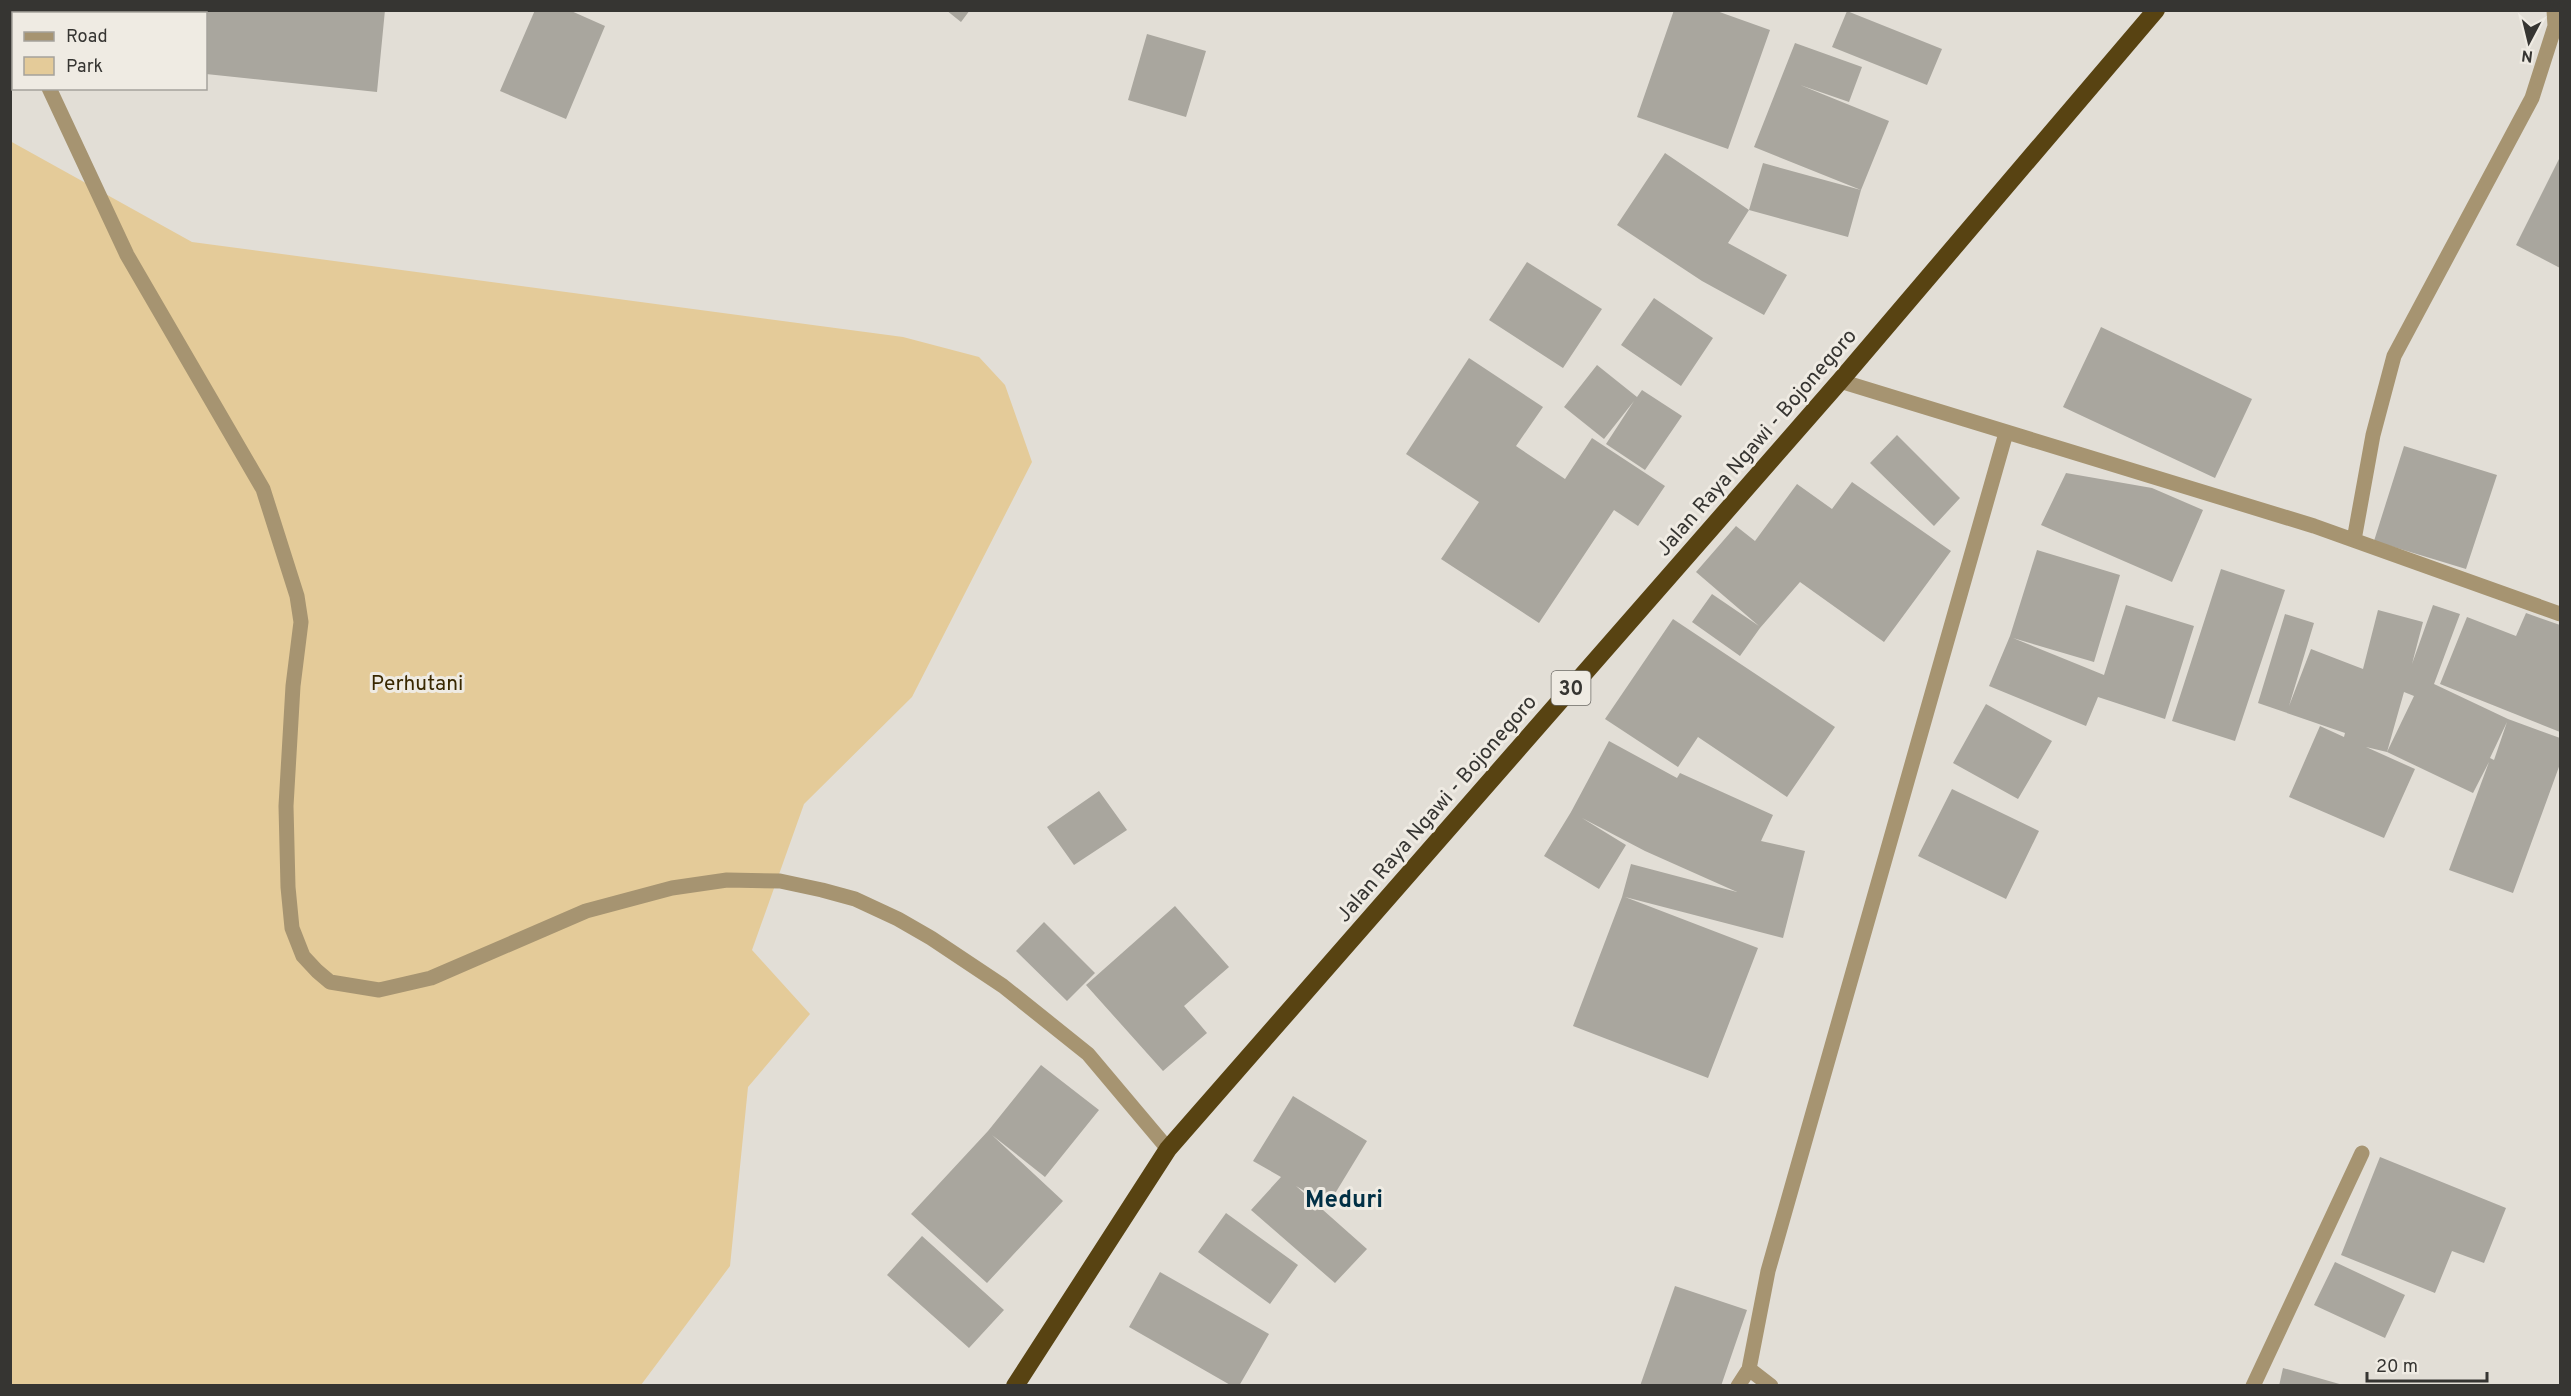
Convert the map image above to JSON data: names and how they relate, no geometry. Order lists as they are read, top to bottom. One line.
{"streets":{"highway":["Jalan Raya Ngawi - Bojonegoro","30"]},"districts":["Meduri"],"parks":["Perhutani"],"legend":["Road","Park"],"scale_bar":"20 m","north":"bottom"}
